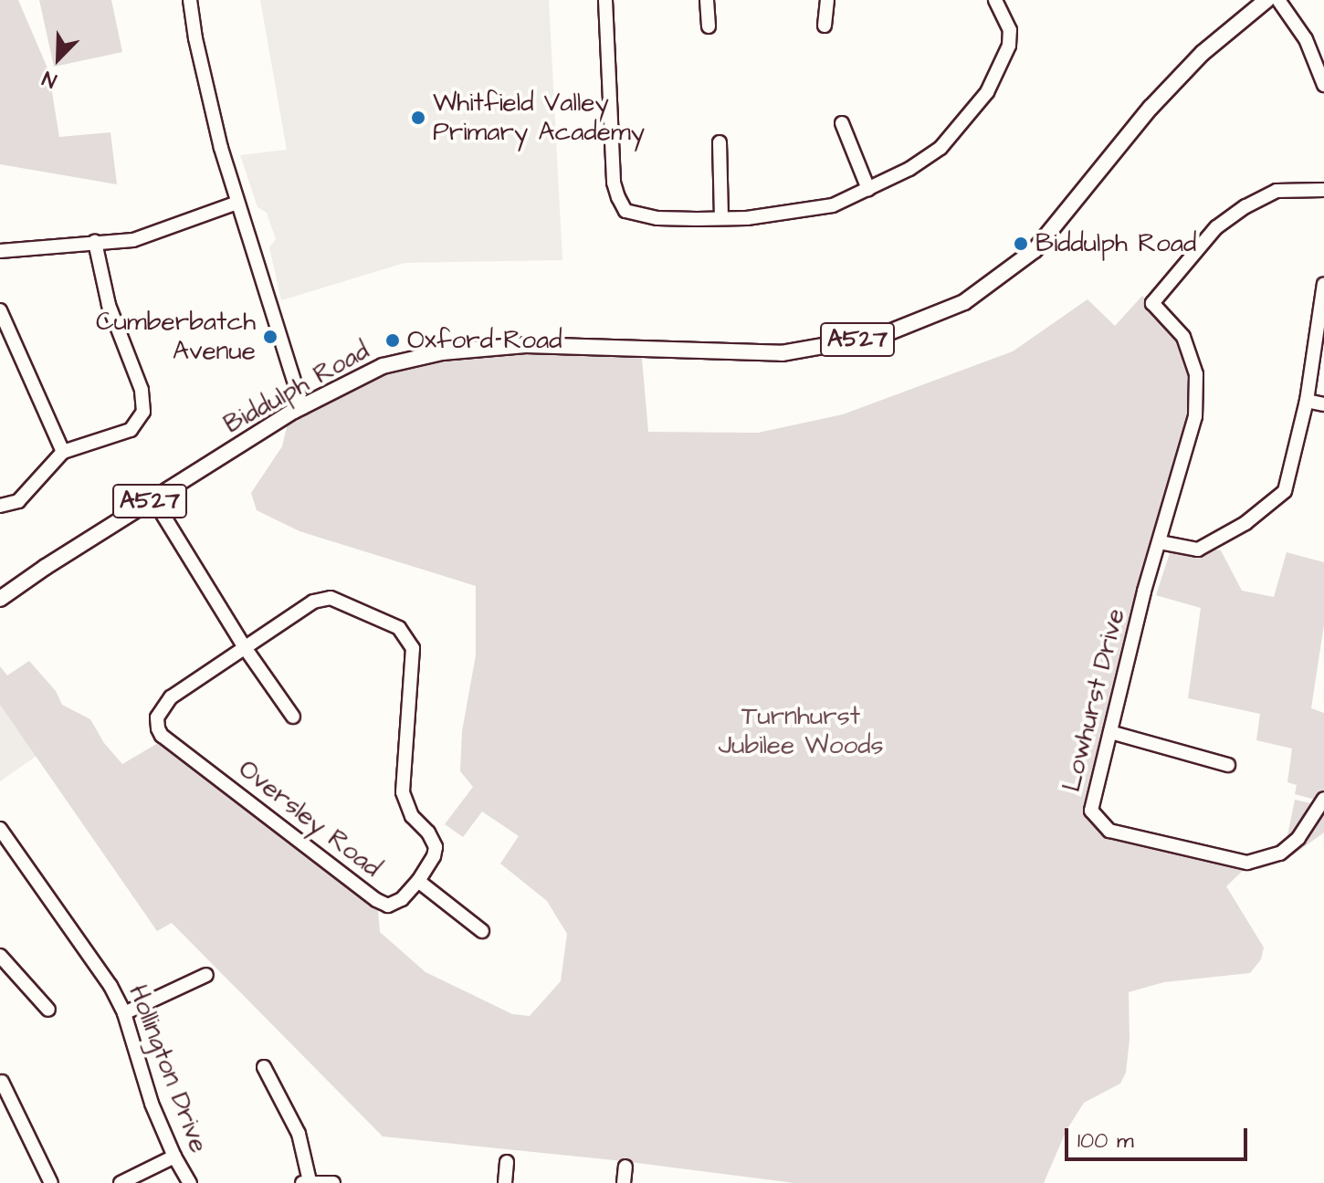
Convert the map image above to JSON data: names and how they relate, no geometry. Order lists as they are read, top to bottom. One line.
{"streets":{"main road":["A527","Biddulph Road"],"street":["Lowhurst Drive","Oversley Road","Hollington Drive"]},"parks":["Turnhurst Jubilee Woods"],"places":["Whitfield Valley Primary Academy","Biddulph Road","Cumberbatch Avenue","Oxford Road"],"scale_bar":"100 m","north":"bottom left"}
